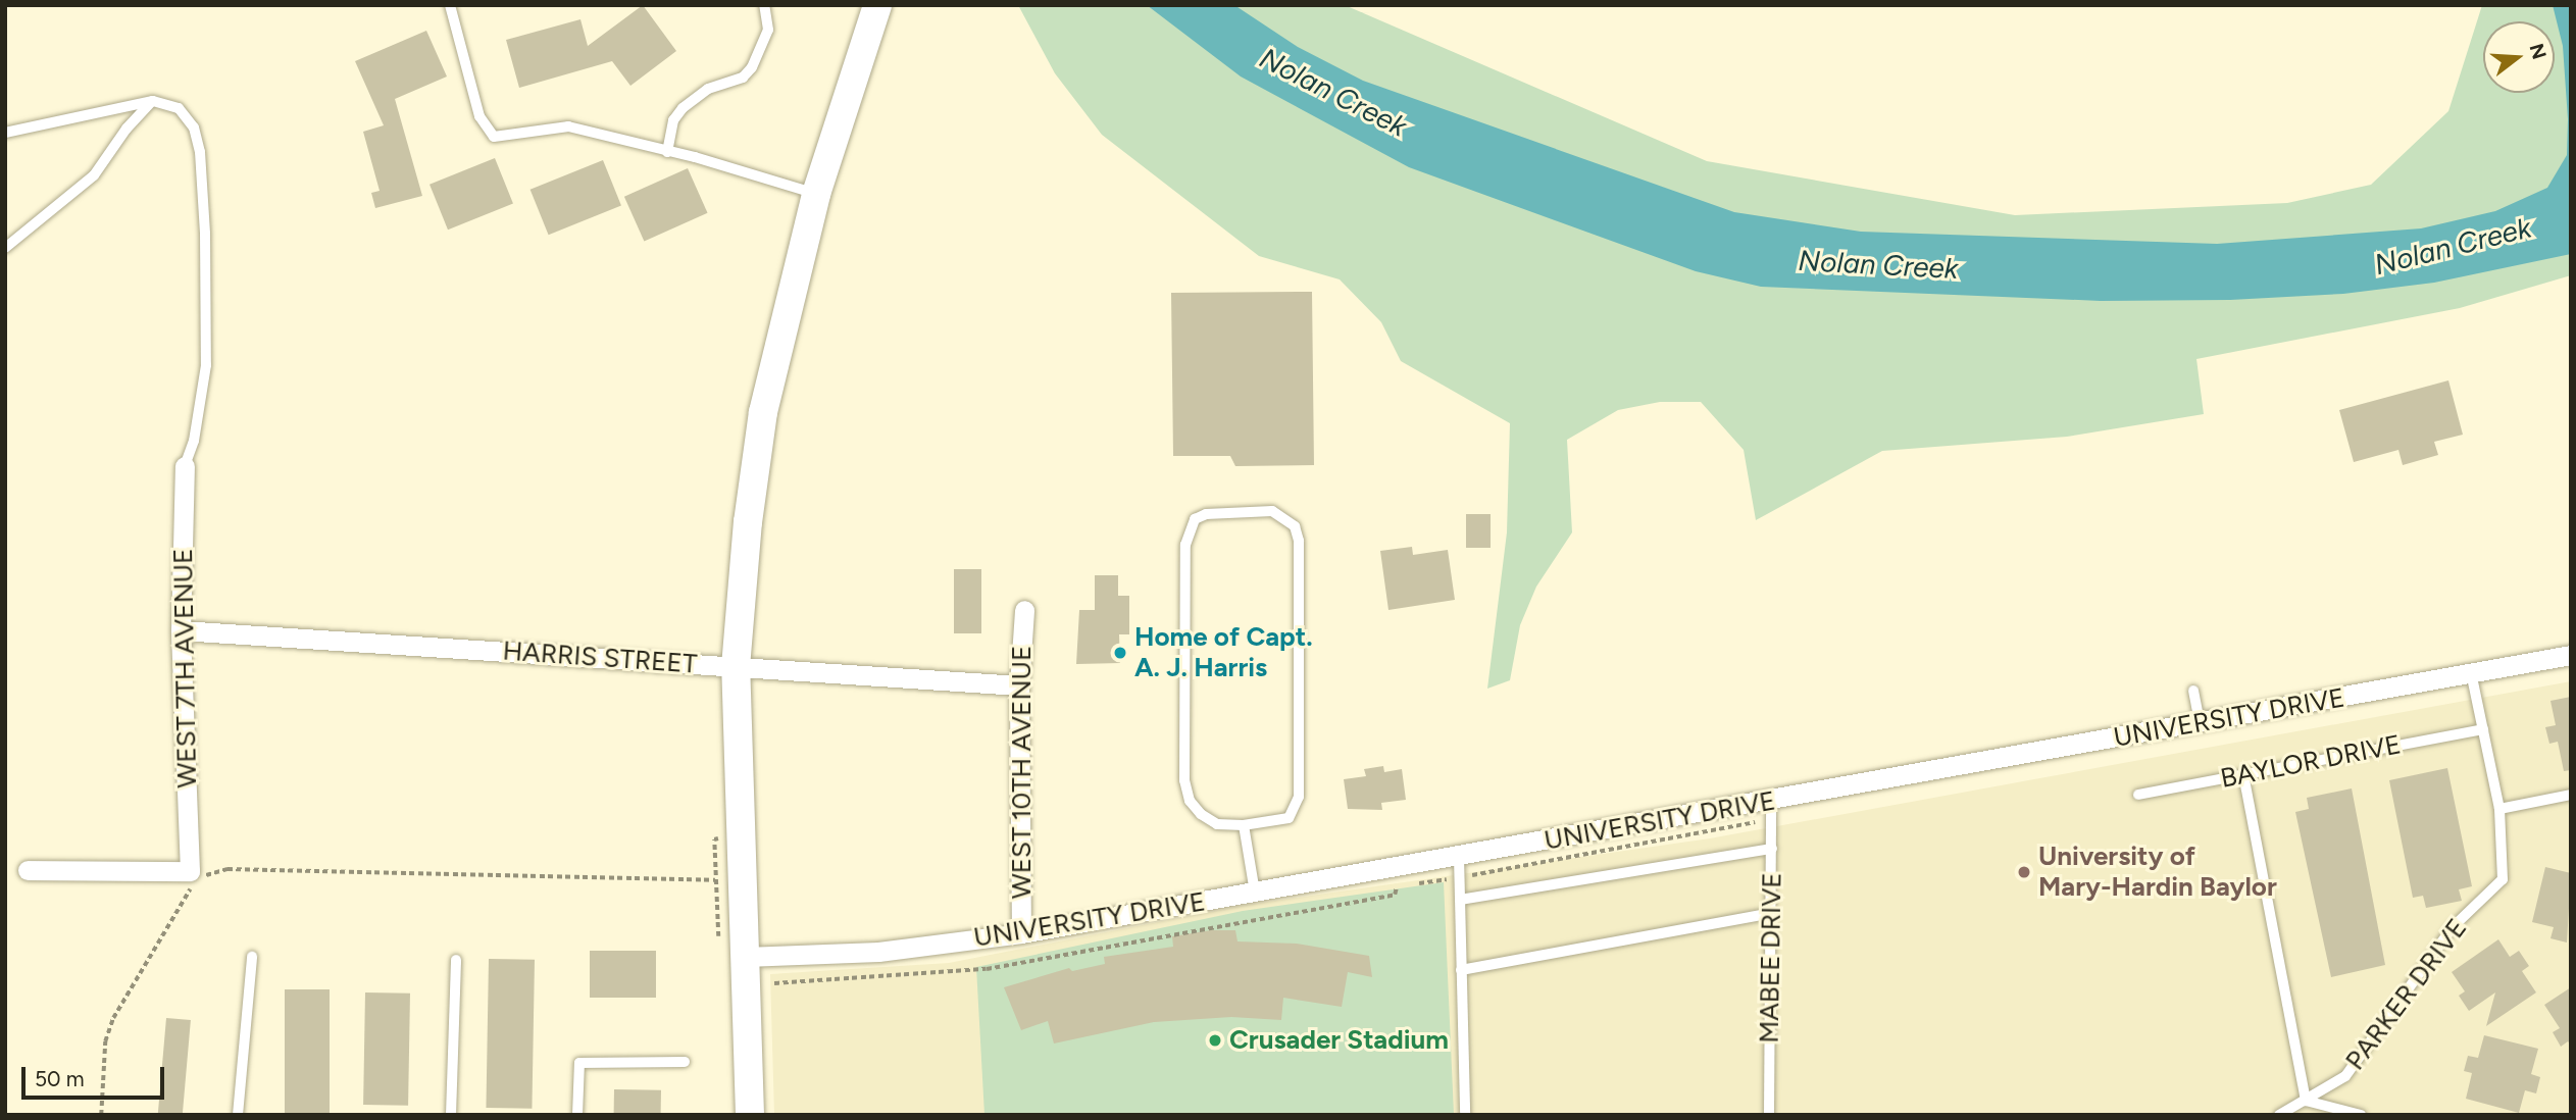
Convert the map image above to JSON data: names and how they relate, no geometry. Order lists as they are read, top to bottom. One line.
{"streets":{"street":["HARRIS STREET","WEST 7TH AVENUE","UNIVERSITY DRIVE","WEST 10TH AVENUE"],"lane":["BAYLOR DRIVE","MABEE DRIVE","PARKER DRIVE"]},"crossings":[["HARRIS STREET","WEST 7TH AVENUE"],["HARRIS STREET","WEST 10TH AVENUE"],["UNIVERSITY DRIVE","WEST 10TH AVENUE"],["UNIVERSITY DRIVE","MABEE DRIVE"],["UNIVERSITY DRIVE","PARKER DRIVE"],["BAYLOR DRIVE","PARKER DRIVE"]],"water":["Nolan Creek"],"places":["Home of Capt. A. J. Harris","University of Mary-Hardin Baylor","Crusader Stadium"],"scale_bar":"50 m","north":"right"}
